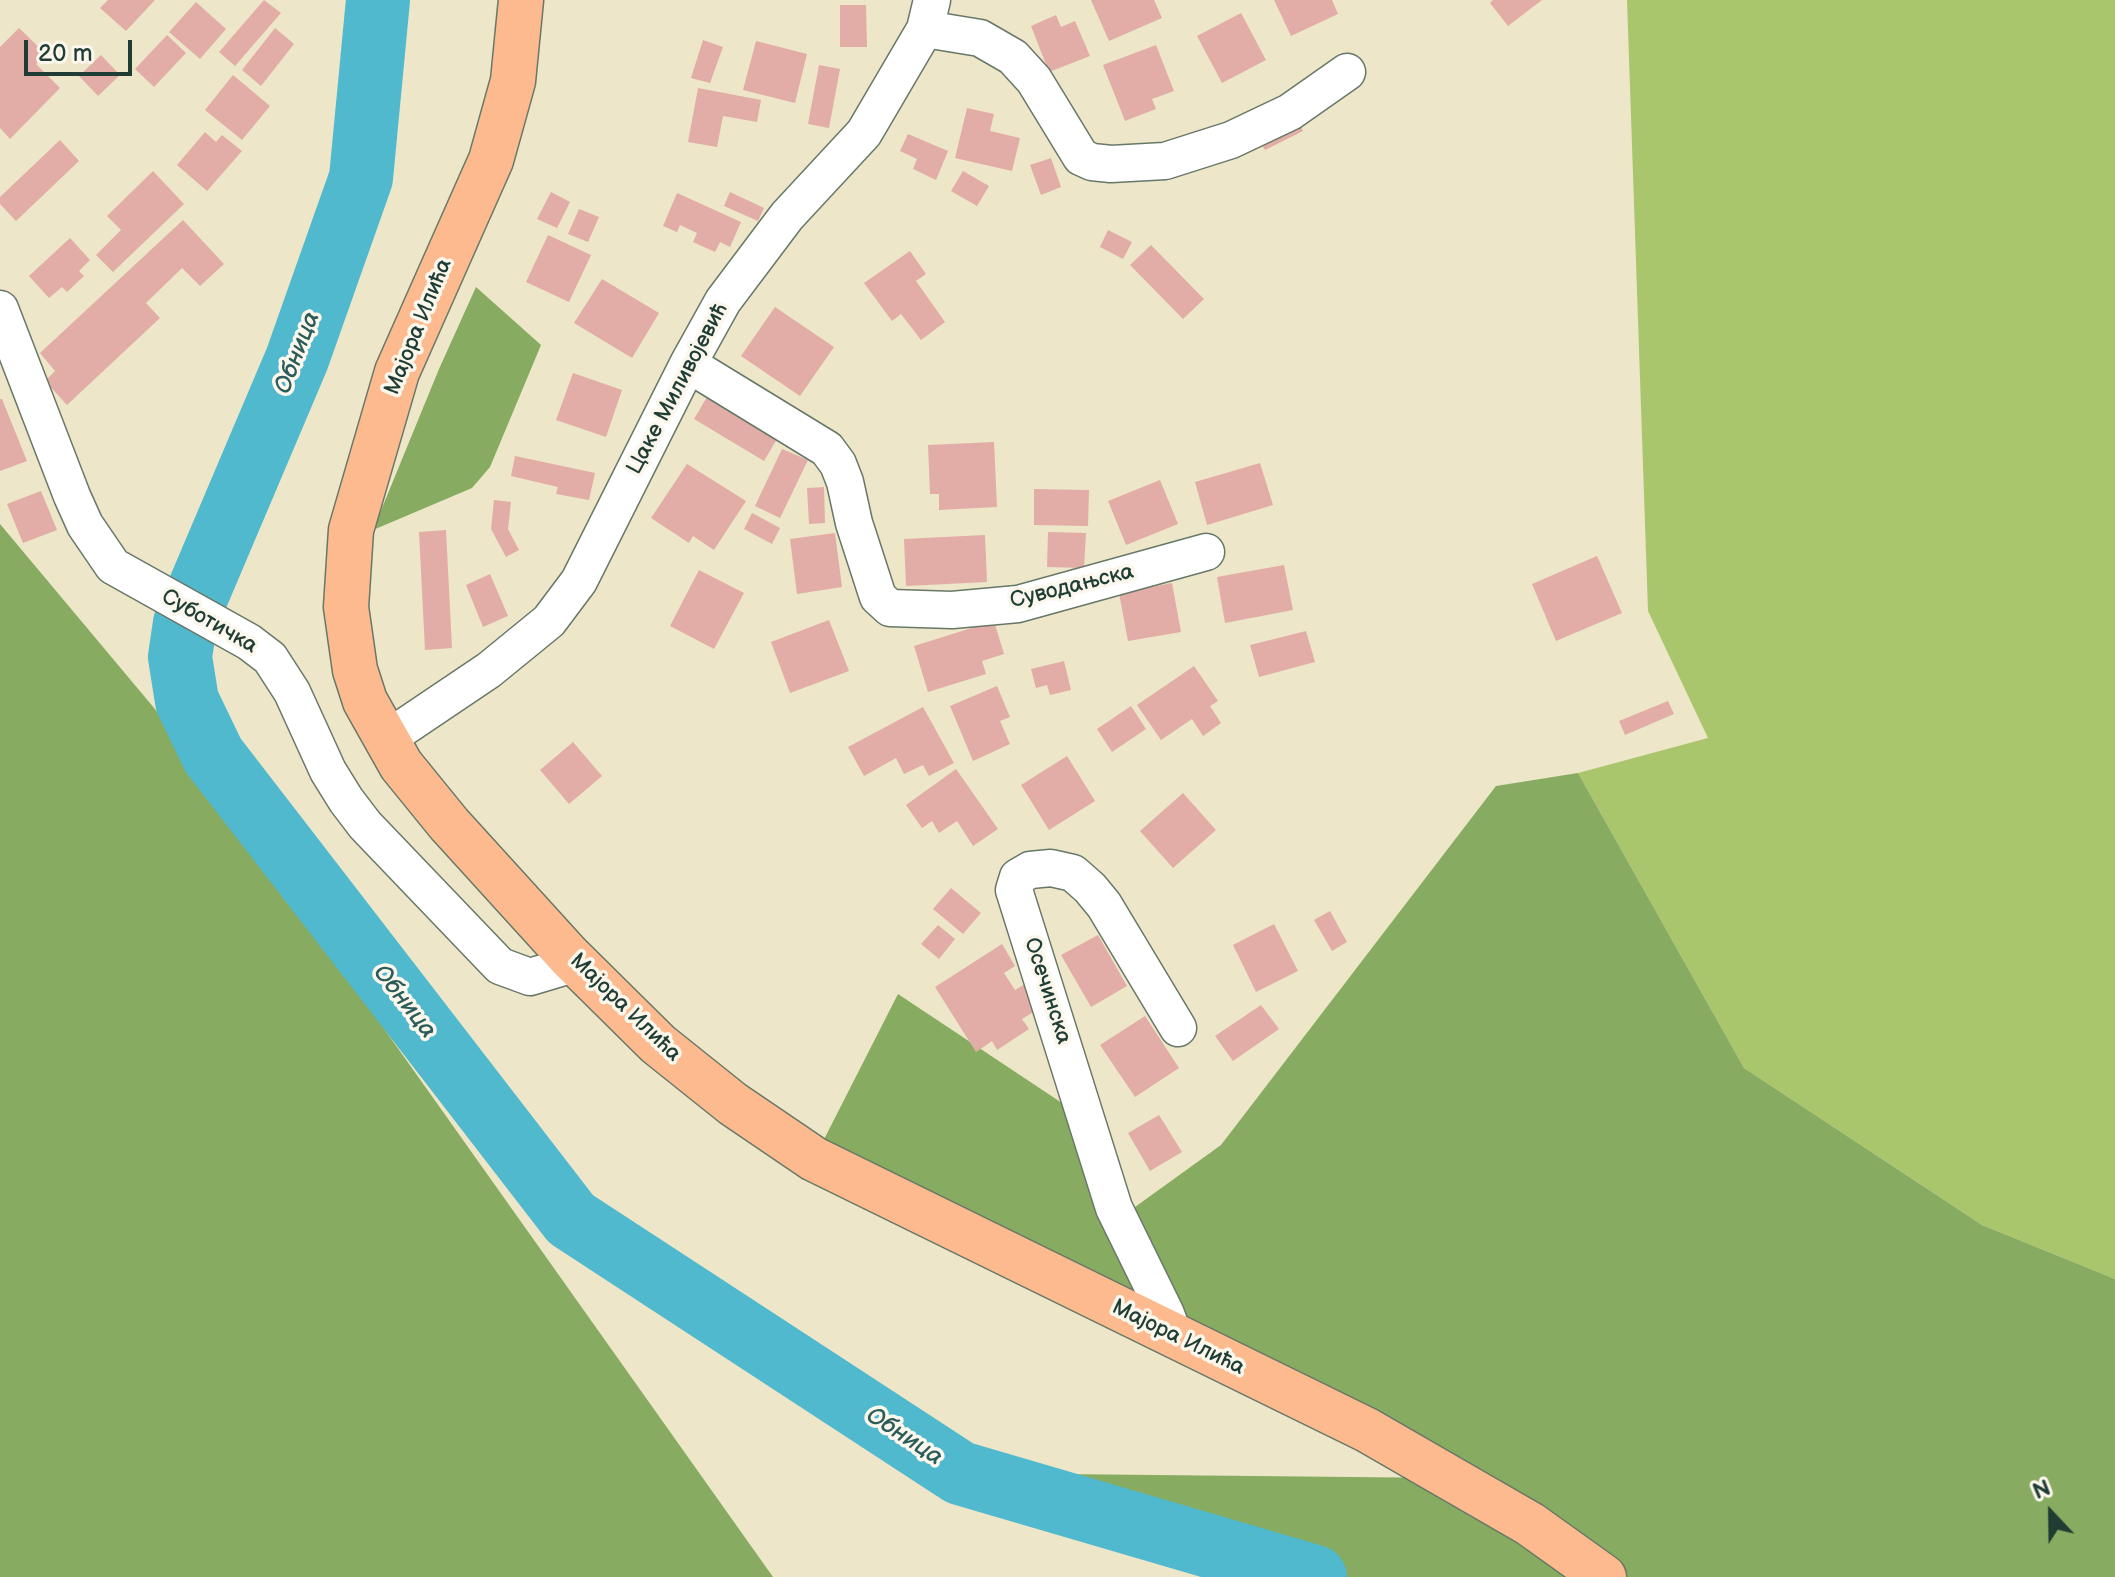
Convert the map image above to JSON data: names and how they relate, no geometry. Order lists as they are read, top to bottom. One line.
{"streets":{"main road":["Мајора Илића"],"street":["Цаке Миливојевић","Суводањска","Суботичка","Осечинска"]},"crossings":[["Мајора Илића","Цаке Миливојевић"],["Мајора Илића","Суботичка"],["Мајора Илића","Осечинска"],["Цаке Миливојевић","Суводањска"]],"water":["Обница"],"scale_bar":"20 m","north":"top"}
